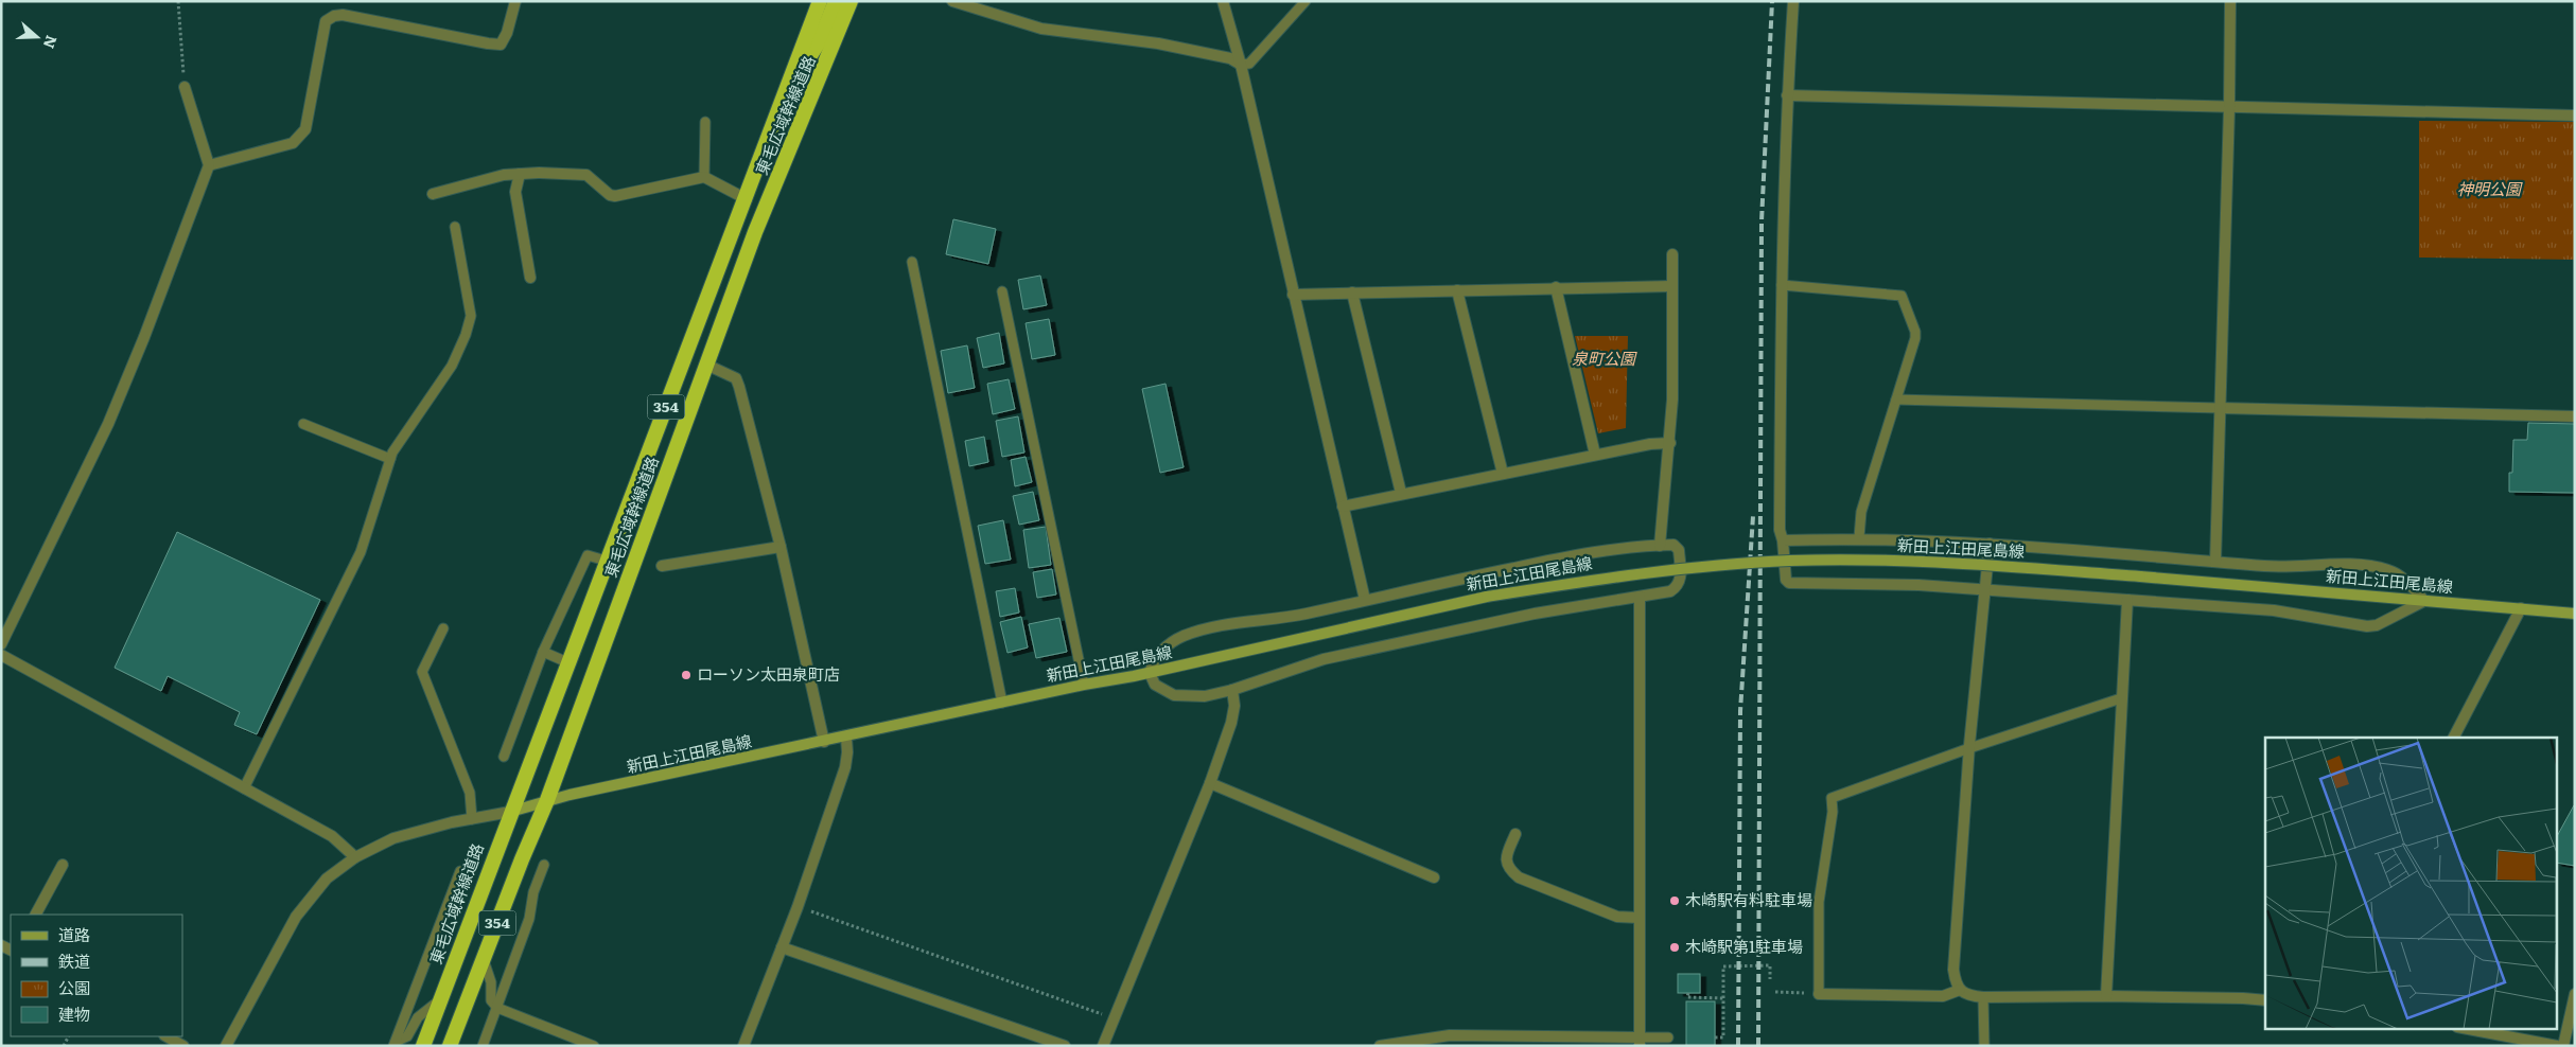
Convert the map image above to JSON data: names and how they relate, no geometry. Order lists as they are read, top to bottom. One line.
{"streets":{"highway":["東毛広域幹線道路","354"],"main road":["新田上江田尾島線"]},"crossings":[["東毛広域幹線道路","新田上江田尾島線"]],"parks":["神明公園","泉町公園"],"places":["ローソン太田泉町店","木崎駅有料駐車場","木崎駅第1駐車場"],"legend":["道路","鉄道","公園","建物"],"north":"right"}
